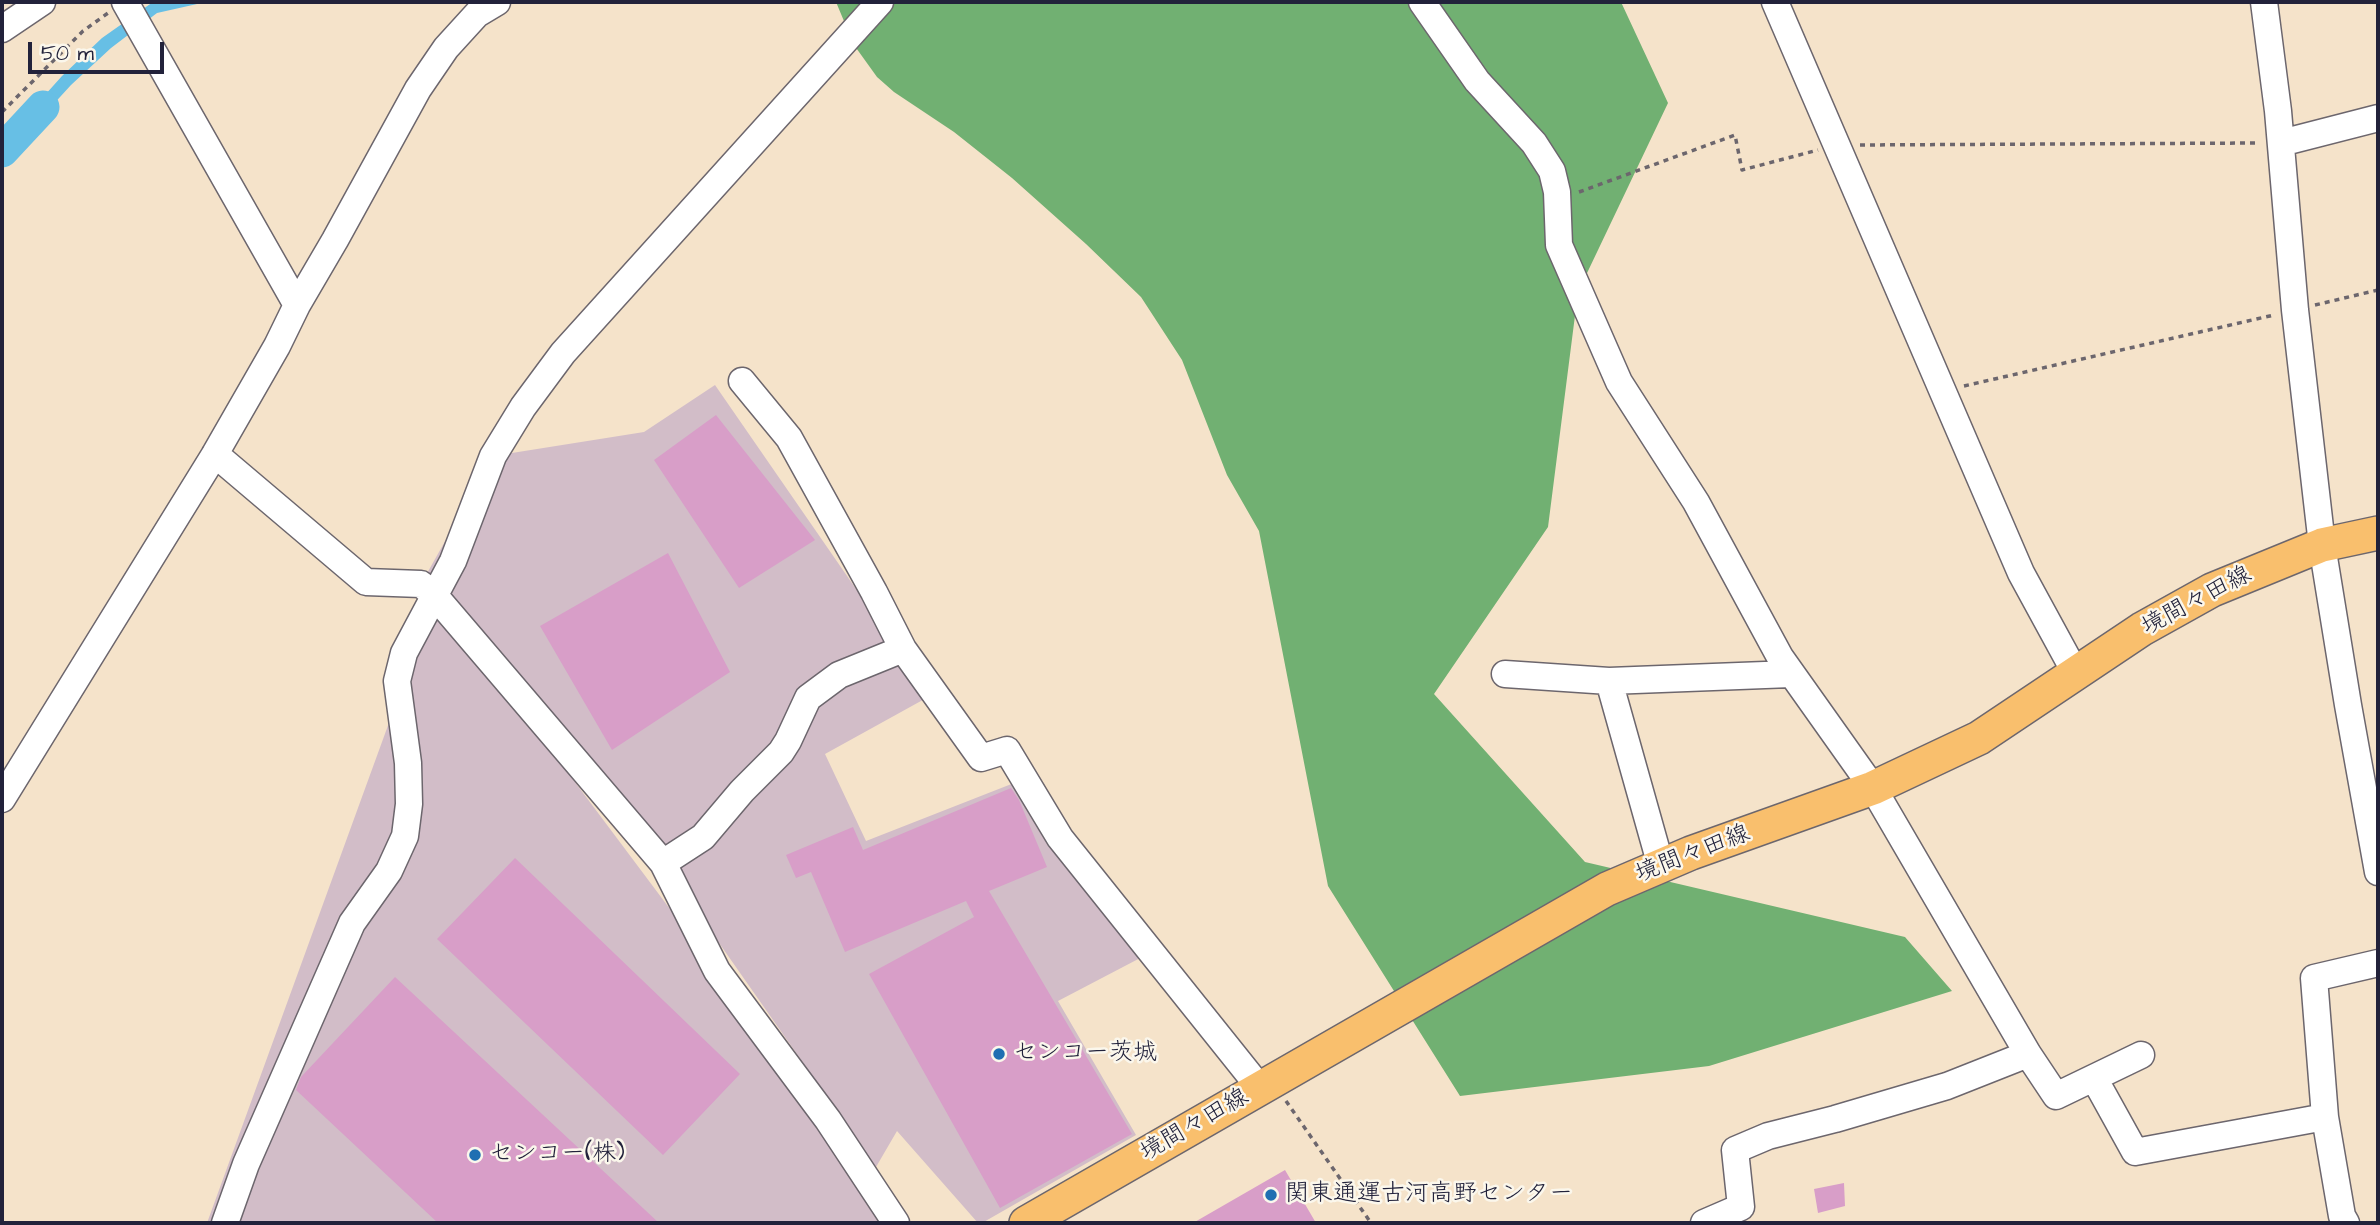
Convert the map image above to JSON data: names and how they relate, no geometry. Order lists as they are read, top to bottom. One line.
{"streets":{"main road":["境間々田線"]},"places":["センコー茨城","センコー(株)","関東通運古河高野センター"],"scale_bar":"50 m"}
